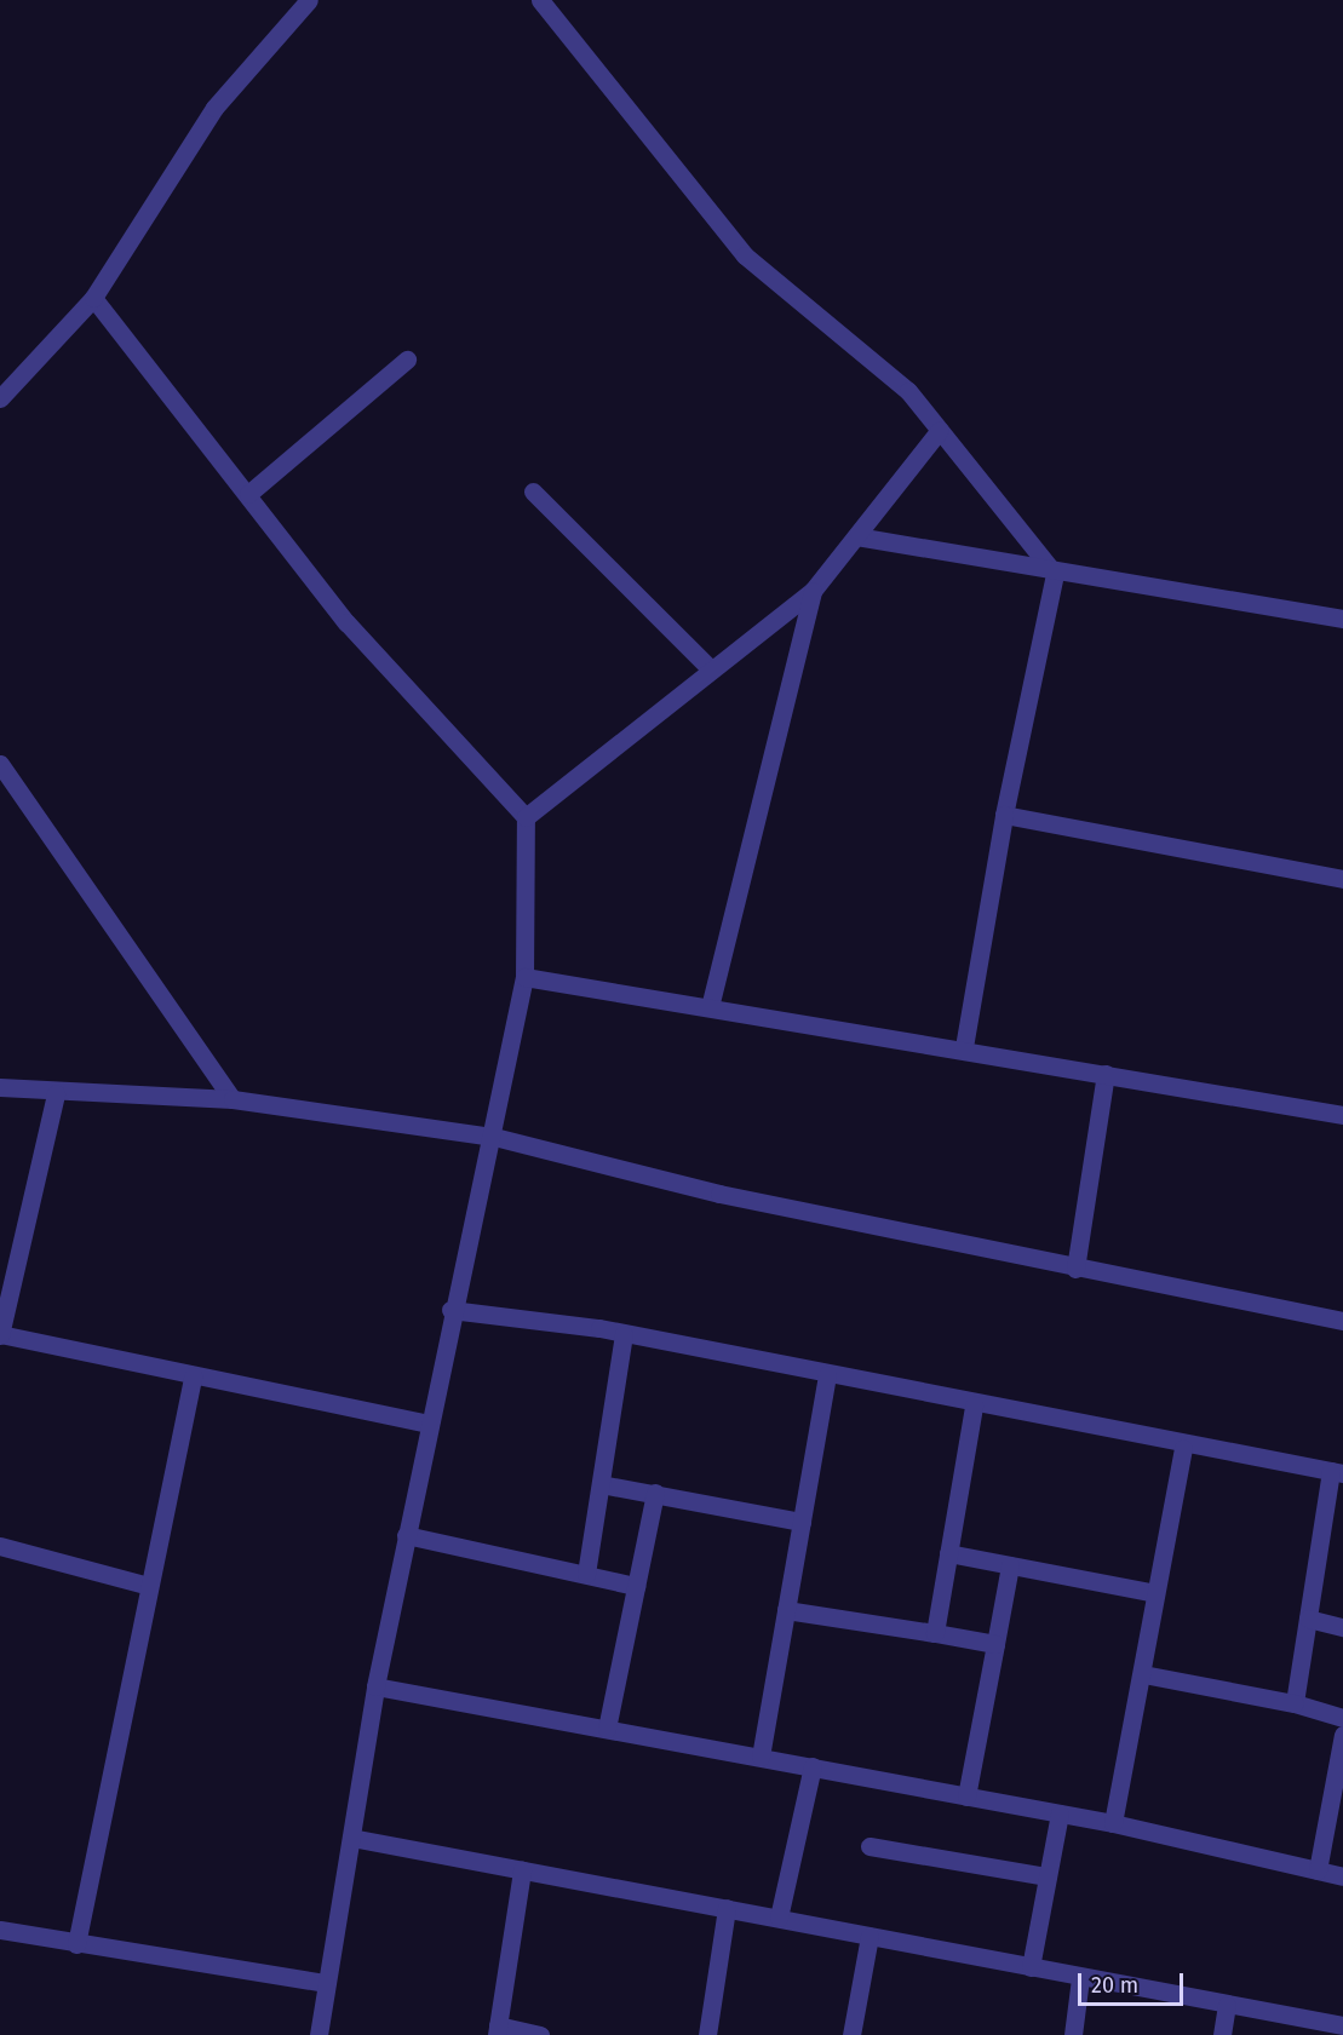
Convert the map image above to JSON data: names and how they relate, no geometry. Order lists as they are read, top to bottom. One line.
{"scale_bar":"20 m"}
